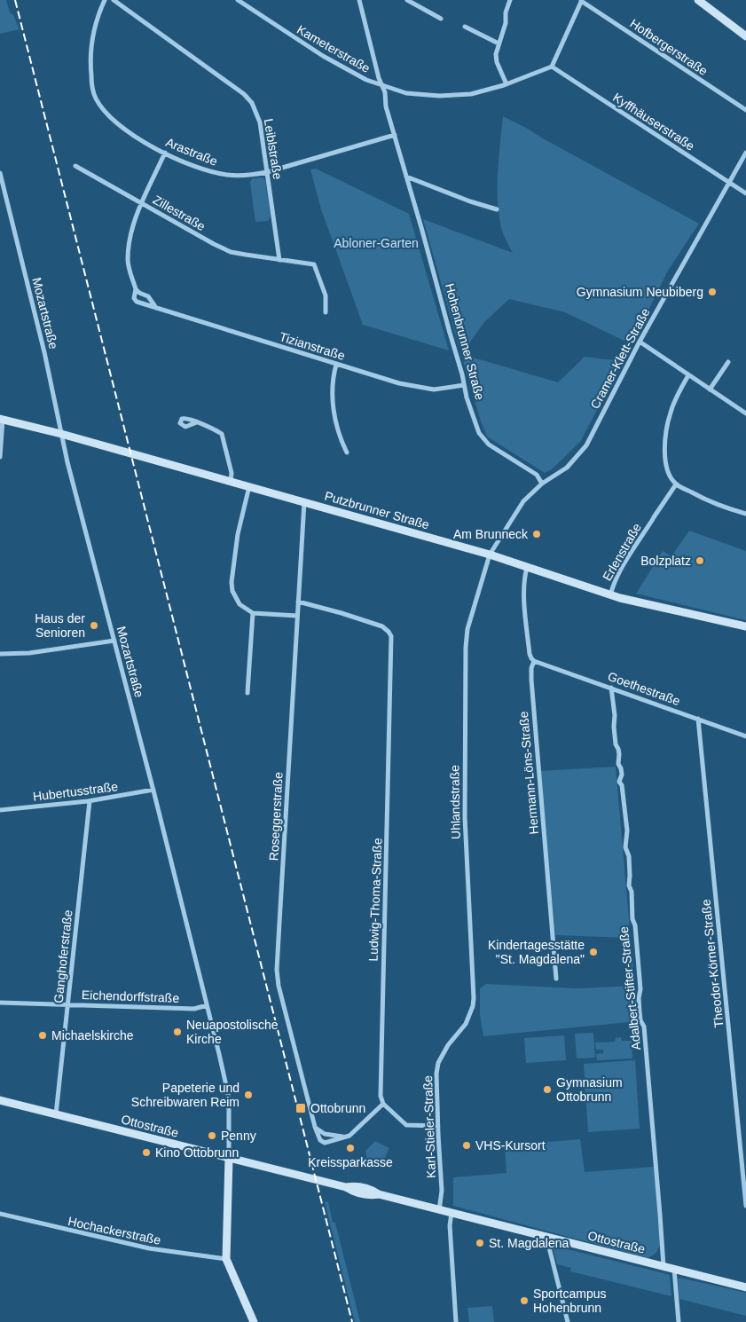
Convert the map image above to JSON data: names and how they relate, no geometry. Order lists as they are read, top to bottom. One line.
{"streets":{"street":["Hofbergerstraße","Kameterstraße","Kyffhäuserstraße","Leiblstraße","Arastraße","Zillestraße","Mozartstraße","Hohenbrunner Straße","Tizianstraße","Cramer-Klett-Straße","Putzbrunner Straße","Erlenstraße","Goethestraße","Hermann-Löns-Straße","Hubertusstraße","Uhlandstraße","Roseggerstraße","Ludwig-Thoma-Straße","Ganghoferstraße","Theodor-Körner-Straße","Adalbert-Stifter-Straße","Eichendorffstraße","Ottostraße","Karl-Stieler-Straße","Hochackerstraße"]},"crossings":[["Kameterstraße","Kyffhäuserstraße"],["Kameterstraße","Hohenbrunner Straße"],["Kyffhäuserstraße","Cramer-Klett-Straße"],["Leiblstraße","Arastraße"],["Leiblstraße","Zillestraße"],["Arastraße","Hohenbrunner Straße"],["Arastraße","Tizianstraße"],["Zillestraße","Tizianstraße"],["Mozartstraße","Putzbrunner Straße"],["Mozartstraße","Hubertusstraße"],["Mozartstraße","Eichendorffstraße"],["Mozartstraße","Ottostraße"],["Hohenbrunner Straße","Tizianstraße"],["Hohenbrunner Straße","Cramer-Klett-Straße"],["Cramer-Klett-Straße","Putzbrunner Straße"],["Cramer-Klett-Straße","Uhlandstraße"],["Putzbrunner Straße","Erlenstraße"],["Putzbrunner Straße","Hermann-Löns-Straße"],["Putzbrunner Straße","Uhlandstraße"],["Putzbrunner Straße","Roseggerstraße"],["Goethestraße","Hermann-Löns-Straße"],["Goethestraße","Theodor-Körner-Straße"],["Goethestraße","Adalbert-Stifter-Straße"],["Hubertusstraße","Ganghoferstraße"],["Uhlandstraße","Karl-Stieler-Straße"],["Roseggerstraße","Ludwig-Thoma-Straße"],["Ganghoferstraße","Eichendorffstraße"],["Ganghoferstraße","Ottostraße"],["Adalbert-Stifter-Straße","Ottostraße"],["Ottostraße","Karl-Stieler-Straße"]],"parks":["Abloner-Garten"],"places":{"other":["Gymnasium Neubiberg","Am Brunneck","Bolzplatz","Haus der Senioren","Kindertagesstätte \"St. Magdalena\"","Neuapostolische Kirche","Michaelskirche","Gymnasium Ottobrunn","Papeterie und Schreibwaren Reim","Penny","VHS-Kursort","Kreissparkasse","Kino Ottobrunn","St. Magdalena","Sportcampus Hohenbrunn"],"transit":["Ottobrunn"]}}
